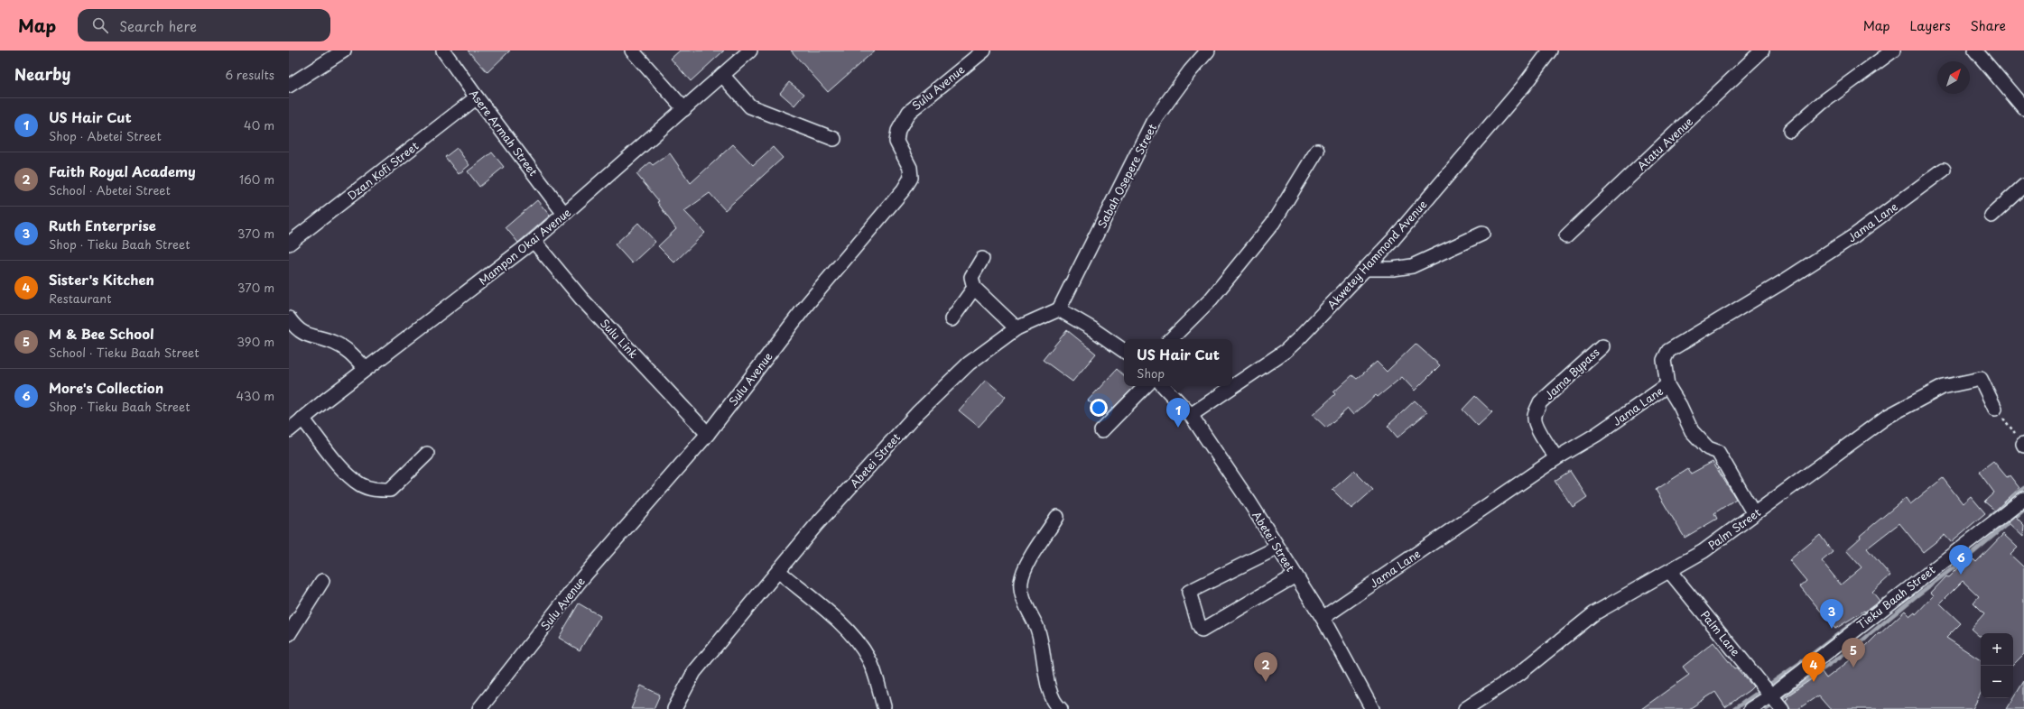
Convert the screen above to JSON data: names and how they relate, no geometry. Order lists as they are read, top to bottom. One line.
{"streets":{"street":["Sulu Avenue","Asere Armah Street","Atatu Avenue","Dzan Kofi Street","Sabah Osepere Street","Jama Lane","Mampon Okai Avenue","Akwetey Hammond Avenue","Sulu Link","Jama Bypass","Abetei Street","Palm Street","Tieku Baah Street","Palm Lane"]},"crossings":[["Sulu Avenue","Sulu Link"],["Asere Armah Street","Dzan Kofi Street"],["Asere Armah Street","Mampon Okai Avenue"],["Sabah Osepere Street","Abetei Street"],["Jama Lane","Jama Bypass"],["Jama Lane","Abetei Street"],["Mampon Okai Avenue","Sulu Link"],["Akwetey Hammond Avenue","Abetei Street"],["Palm Street","Palm Lane"],["Tieku Baah Street","Palm Lane"]],"north":"top right","page":{"header":"Map","search":"Search here","nav":["Map","Layers","Share"],"heading":["Nearby","6 results"],"list":[{"mark":"1","name":"US Hair Cut","note":"Shop · Abetei Street","value":"40 m"},{"mark":"2","name":"Faith Royal Academy","note":"School · Abetei Street","value":"160 m"},{"mark":"3","name":"Ruth Enterprise","note":"Shop · Tieku Baah Street","value":"370 m"},{"mark":"4","name":"Sister's Kitchen","note":"Restaurant","value":"370 m"},{"mark":"5","name":"M & Bee School","note":"School · Tieku Baah Street","value":"390 m"},{"mark":"6","name":"More's Collection","note":"Shop · Tieku Baah Street","value":"430 m"}],"popup":["US Hair Cut","Shop"],"pins":["1","6","3","5","2","4"],"map_buttons":["+","−"]}}
